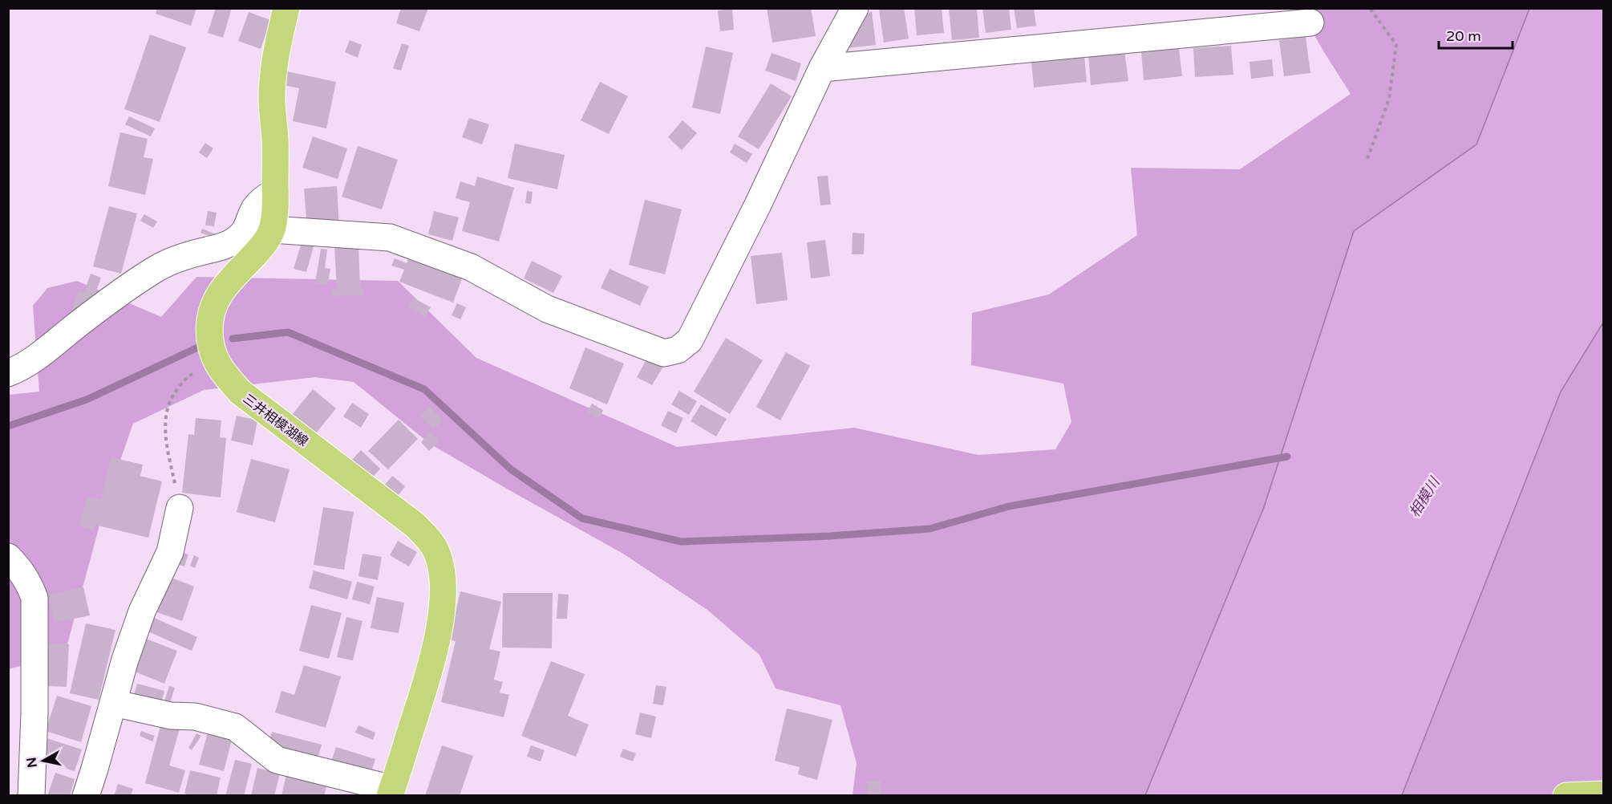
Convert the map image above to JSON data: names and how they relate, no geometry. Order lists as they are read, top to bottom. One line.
{"streets":{"main road":["三井相模湖線"]},"water":["相模川"],"scale_bar":"20 m","north":"left"}
